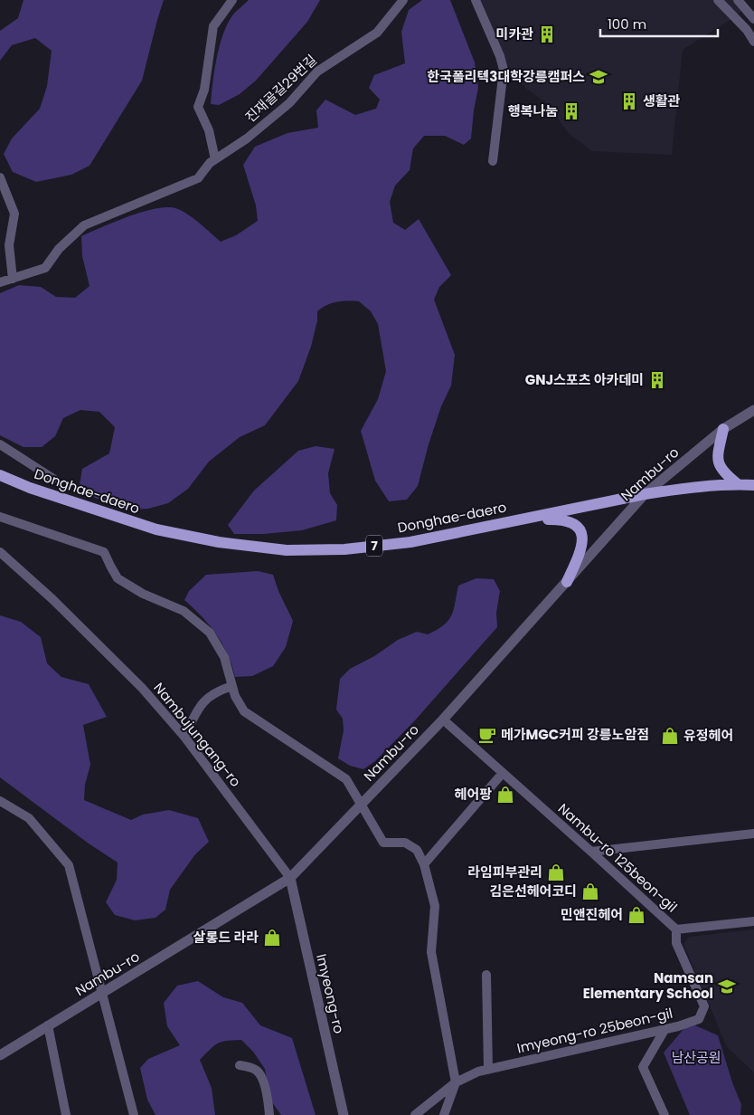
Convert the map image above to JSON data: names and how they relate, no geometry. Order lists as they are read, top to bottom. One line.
{"streets":{"main road":["Donghae-daero","7"],"street":["진재골길29번길","Nambu-ro","Nambujungang-ro","Nambu-ro 125beon-gil","Imyeong-ro","Imyeong-ro 25beon-gil"]},"crossings":[["Nambu-ro","Donghae-daero"],["Nambu-ro","Nambujungang-ro"],["Nambu-ro","Nambu-ro 125beon-gil"],["Nambu-ro","Imyeong-ro"],["Nambujungang-ro","Imyeong-ro"],["Nambu-ro 125beon-gil","Imyeong-ro 25beon-gil"]],"parks":["남산공원"],"places":{"building":["미카관","생활관","행복나눔","GNJ스포츠 아카데미"],"school or university":["한국폴리텍3대학강릉캠퍼스","Namsan Elementary School"],"cafe":["메가MGC커피 강릉노암점"],"shop":["유정헤어","헤어팡","라임피부관리","김은선헤어코디","민앤진헤어","살롱드 라라"]},"scale_bar":"100 m"}
